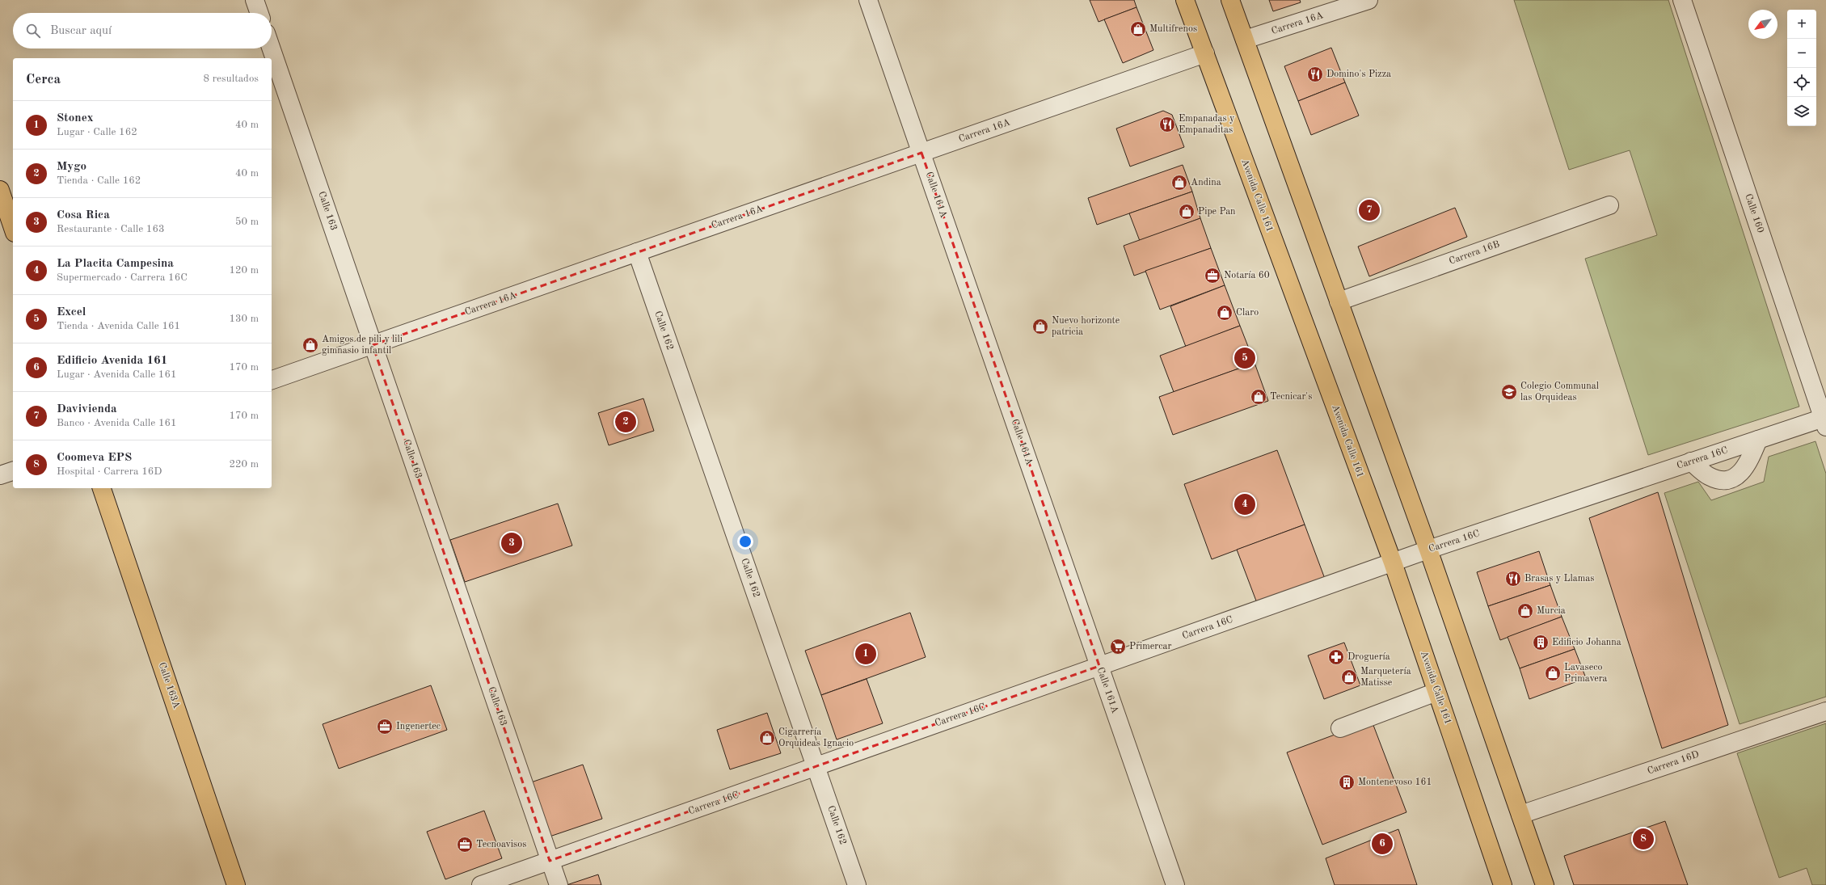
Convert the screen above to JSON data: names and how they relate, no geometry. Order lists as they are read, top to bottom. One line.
{"streets":{"main road":["Avenida Calle 161","Calle 163A"],"street":["Carrera 16A","Calle 161A","Calle 163","Calle 160","Carrera 16B","Calle 162","Carrera 16C","Carrera 16D"]},"crossings":[["Carrera 16A","Calle 161A"],["Carrera 16A","Avenida Calle 161"],["Carrera 16A","Calle 163"],["Carrera 16A","Calle 162"],["Calle 161A","Carrera 16C"],["Avenida Calle 161","Carrera 16C"],["Calle 163","Carrera 16C"],["Calle 160","Carrera 16C"],["Calle 162","Carrera 16C"]],"places":{"shop":["Multifrenos","Andina","Pipe Pan","Claro","Nuevo horizonte patricia","Amigos de pili y lili gimnasio infantil","Tecnicar's","Murcia","Lavaseco Primavera","Marquetería Matisse","Cigarrería Orquideas Ignacio"],"restaurant":["Domino's Pizza","Empanadas y Empanaditas","Brasas y Llamas"],"office":["Notaría 60","Ingenertec","Tecnoavisos"],"school or university":["Colegio Communal las Orquideas"],"building":["Edificio Johanna","Montenevoso 161"],"supermarket":["Primercar"],"pharmacy":["Droguería"]},"north":"bottom left","page":{"map_buttons":["+","−"],"search":"Buscar aquí","heading":["Cerca","8 resultados"],"list":[{"mark":"1","name":"Stonex","note":"Lugar · Calle 162","value":"40 m"},{"mark":"2","name":"Mygo","note":"Tienda · Calle 162","value":"40 m"},{"mark":"3","name":"Cosa Rica","note":"Restaurante · Calle 163","value":"50 m"},{"mark":"4","name":"La Placita Campesina","note":"Supermercado · Carrera 16C","value":"120 m"},{"mark":"5","name":"Excel","note":"Tienda · Avenida Calle 161","value":"130 m"},{"mark":"6","name":"Edificio Avenida 161","note":"Lugar · Avenida Calle 161","value":"170 m"},{"mark":"7","name":"Davivienda","note":"Banco · Avenida Calle 161","value":"170 m"},{"mark":"8","name":"Coomeva EPS","note":"Hospital · Carrera 16D","value":"220 m"}],"pins":["7","5","2","4","3","1","8","6"]}}
